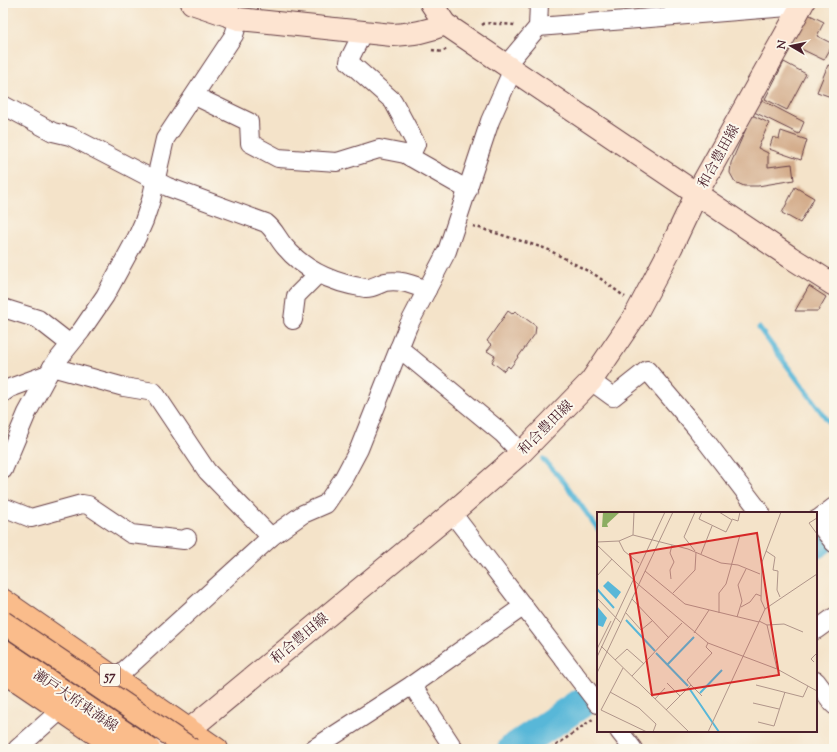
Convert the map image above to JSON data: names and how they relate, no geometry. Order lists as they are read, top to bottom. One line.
{"streets":{"main road":["和合豊田線","57","瀬戸大府東海線"]},"crossings":[["和合豊田線","57"],["和合豊田線","瀬戸大府東海線"],["57","瀬戸大府東海線"]],"north":"left"}
